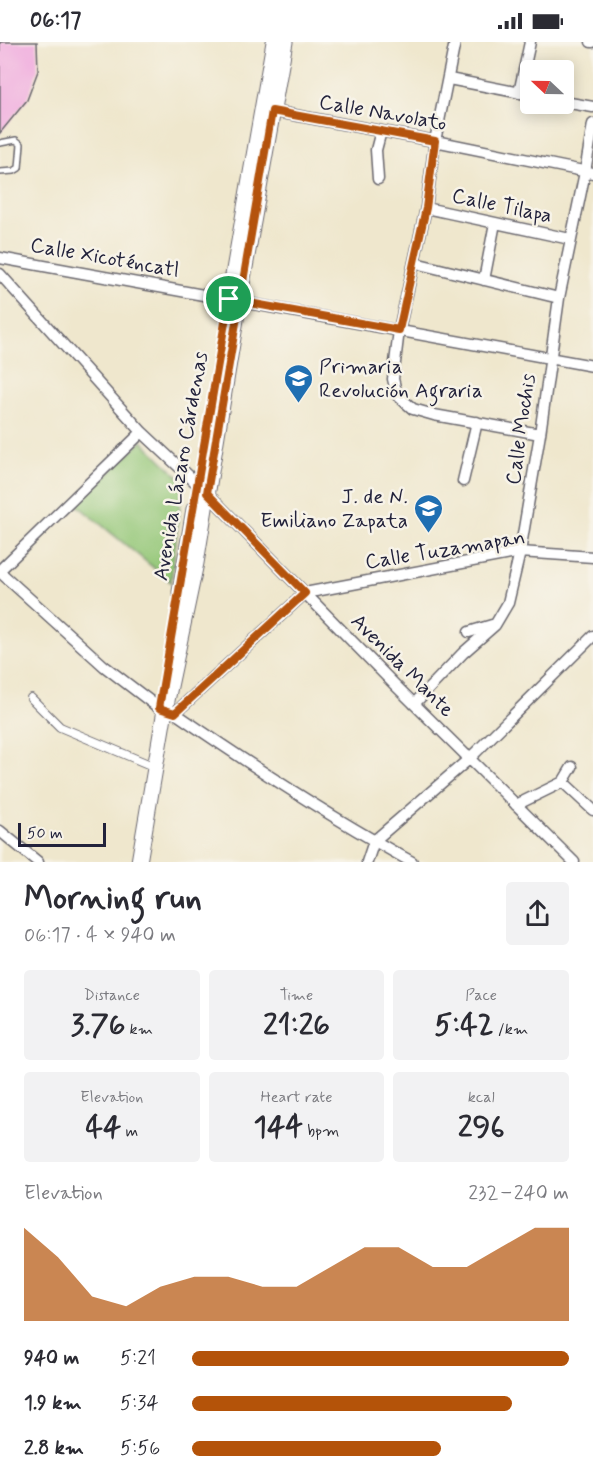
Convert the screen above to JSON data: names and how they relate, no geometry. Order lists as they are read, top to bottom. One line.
{"streets":{"main road":["Avenida Lázaro Cárdenas"],"street":["Calle Navolato","Calle Tilapa","Calle Xicoténcatl","Calle Mochis","Calle Tuzamapan","Avenida Mante"]},"crossings":[["Calle Navolato","Calle Mochis"],["Calle Navolato","Avenida Lázaro Cárdenas"],["Calle Tilapa","Calle Mochis"],["Calle Xicoténcatl","Calle Mochis"],["Calle Xicoténcatl","Avenida Lázaro Cárdenas"],["Calle Mochis","Calle Tuzamapan"],["Calle Mochis","Avenida Mante"],["Avenida Lázaro Cárdenas","Avenida Mante"],["Calle Tuzamapan","Avenida Mante"]],"places":{"school or university":["Primaria Revolución Agraria","J. de N. Emiliano Zapata"]},"scale_bar":"50 m","north":"left","page":{"status":"06:17","scale":"50 m","heading":["Morning run","06:17 · 4 × 940 m"],"stats":[["Distance","3.76 km"],["Time","21:26"],["Pace","5:42 /km"],["Elevation","44 m"],["Heart rate","144 bpm"],["kcal","296"]],"chart":["Elevation","232–240 m"],"list":[{"name":"940 m","note":"5:21"},{"name":"1.9 km","note":"5:34"},{"name":"2.8 km","note":"5:56"}]}}
